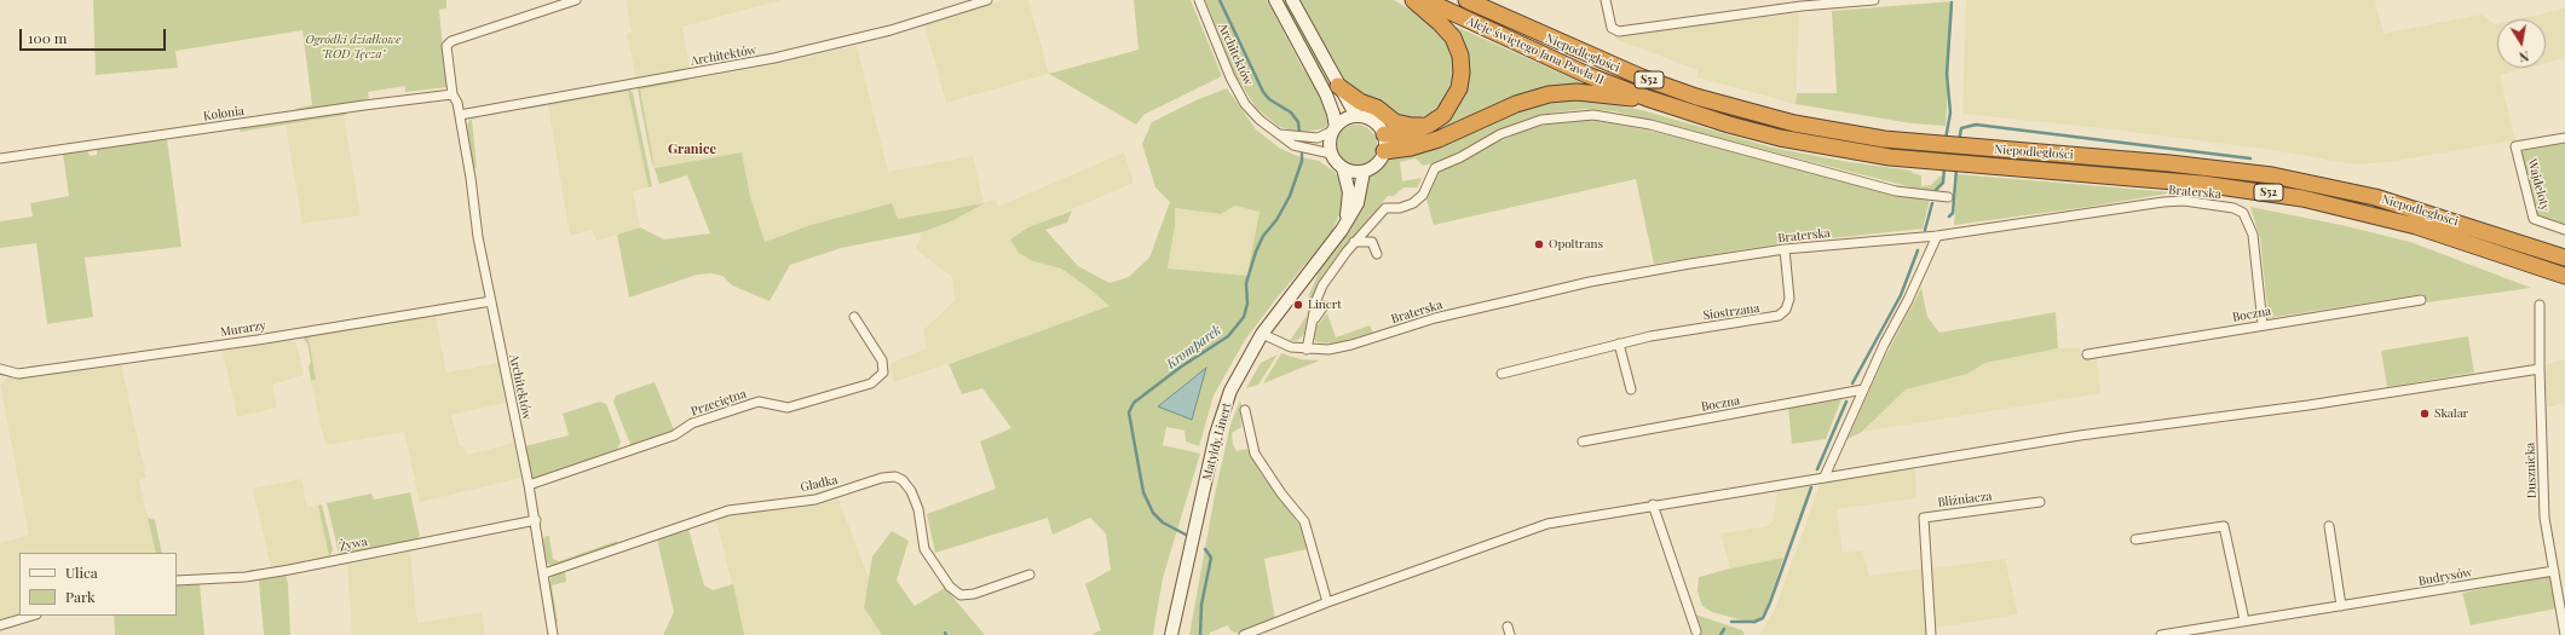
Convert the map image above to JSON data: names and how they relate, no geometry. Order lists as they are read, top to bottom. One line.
{"streets":{"highway":["Aleje świętego Jana Pawła II","Niepodległości","S52"],"street":["Architektów","Kolonia","Wajdeloty","Braterska","Siostrzana","Boczna","Murarzy","Przeciętna","Matyldy Linert","Dusznicka","Gładka","Bliźniacza","Żywa","Budrysów"]},"crossings":[["Aleje świętego Jana Pawła II","Niepodległości"],["Architektów","Kolonia"],["Architektów","Murarzy"],["Architektów","Przeciętna"],["Architektów","Matyldy Linert"],["Architektów","Gładka"],["Architektów","Żywa"],["Braterska","Siostrzana"],["Braterska","Boczna"],["Braterska","Matyldy Linert"],["Dusznicka","Budrysów"]],"districts":["Granice"],"water":["Kromparek"],"parks":["Ogródki działkowe \"ROD Tęcza\""],"places":["Opoltrans","Linert","Skalar"],"legend":["Ulica","Park"],"scale_bar":"100 m","north":"bottom"}
